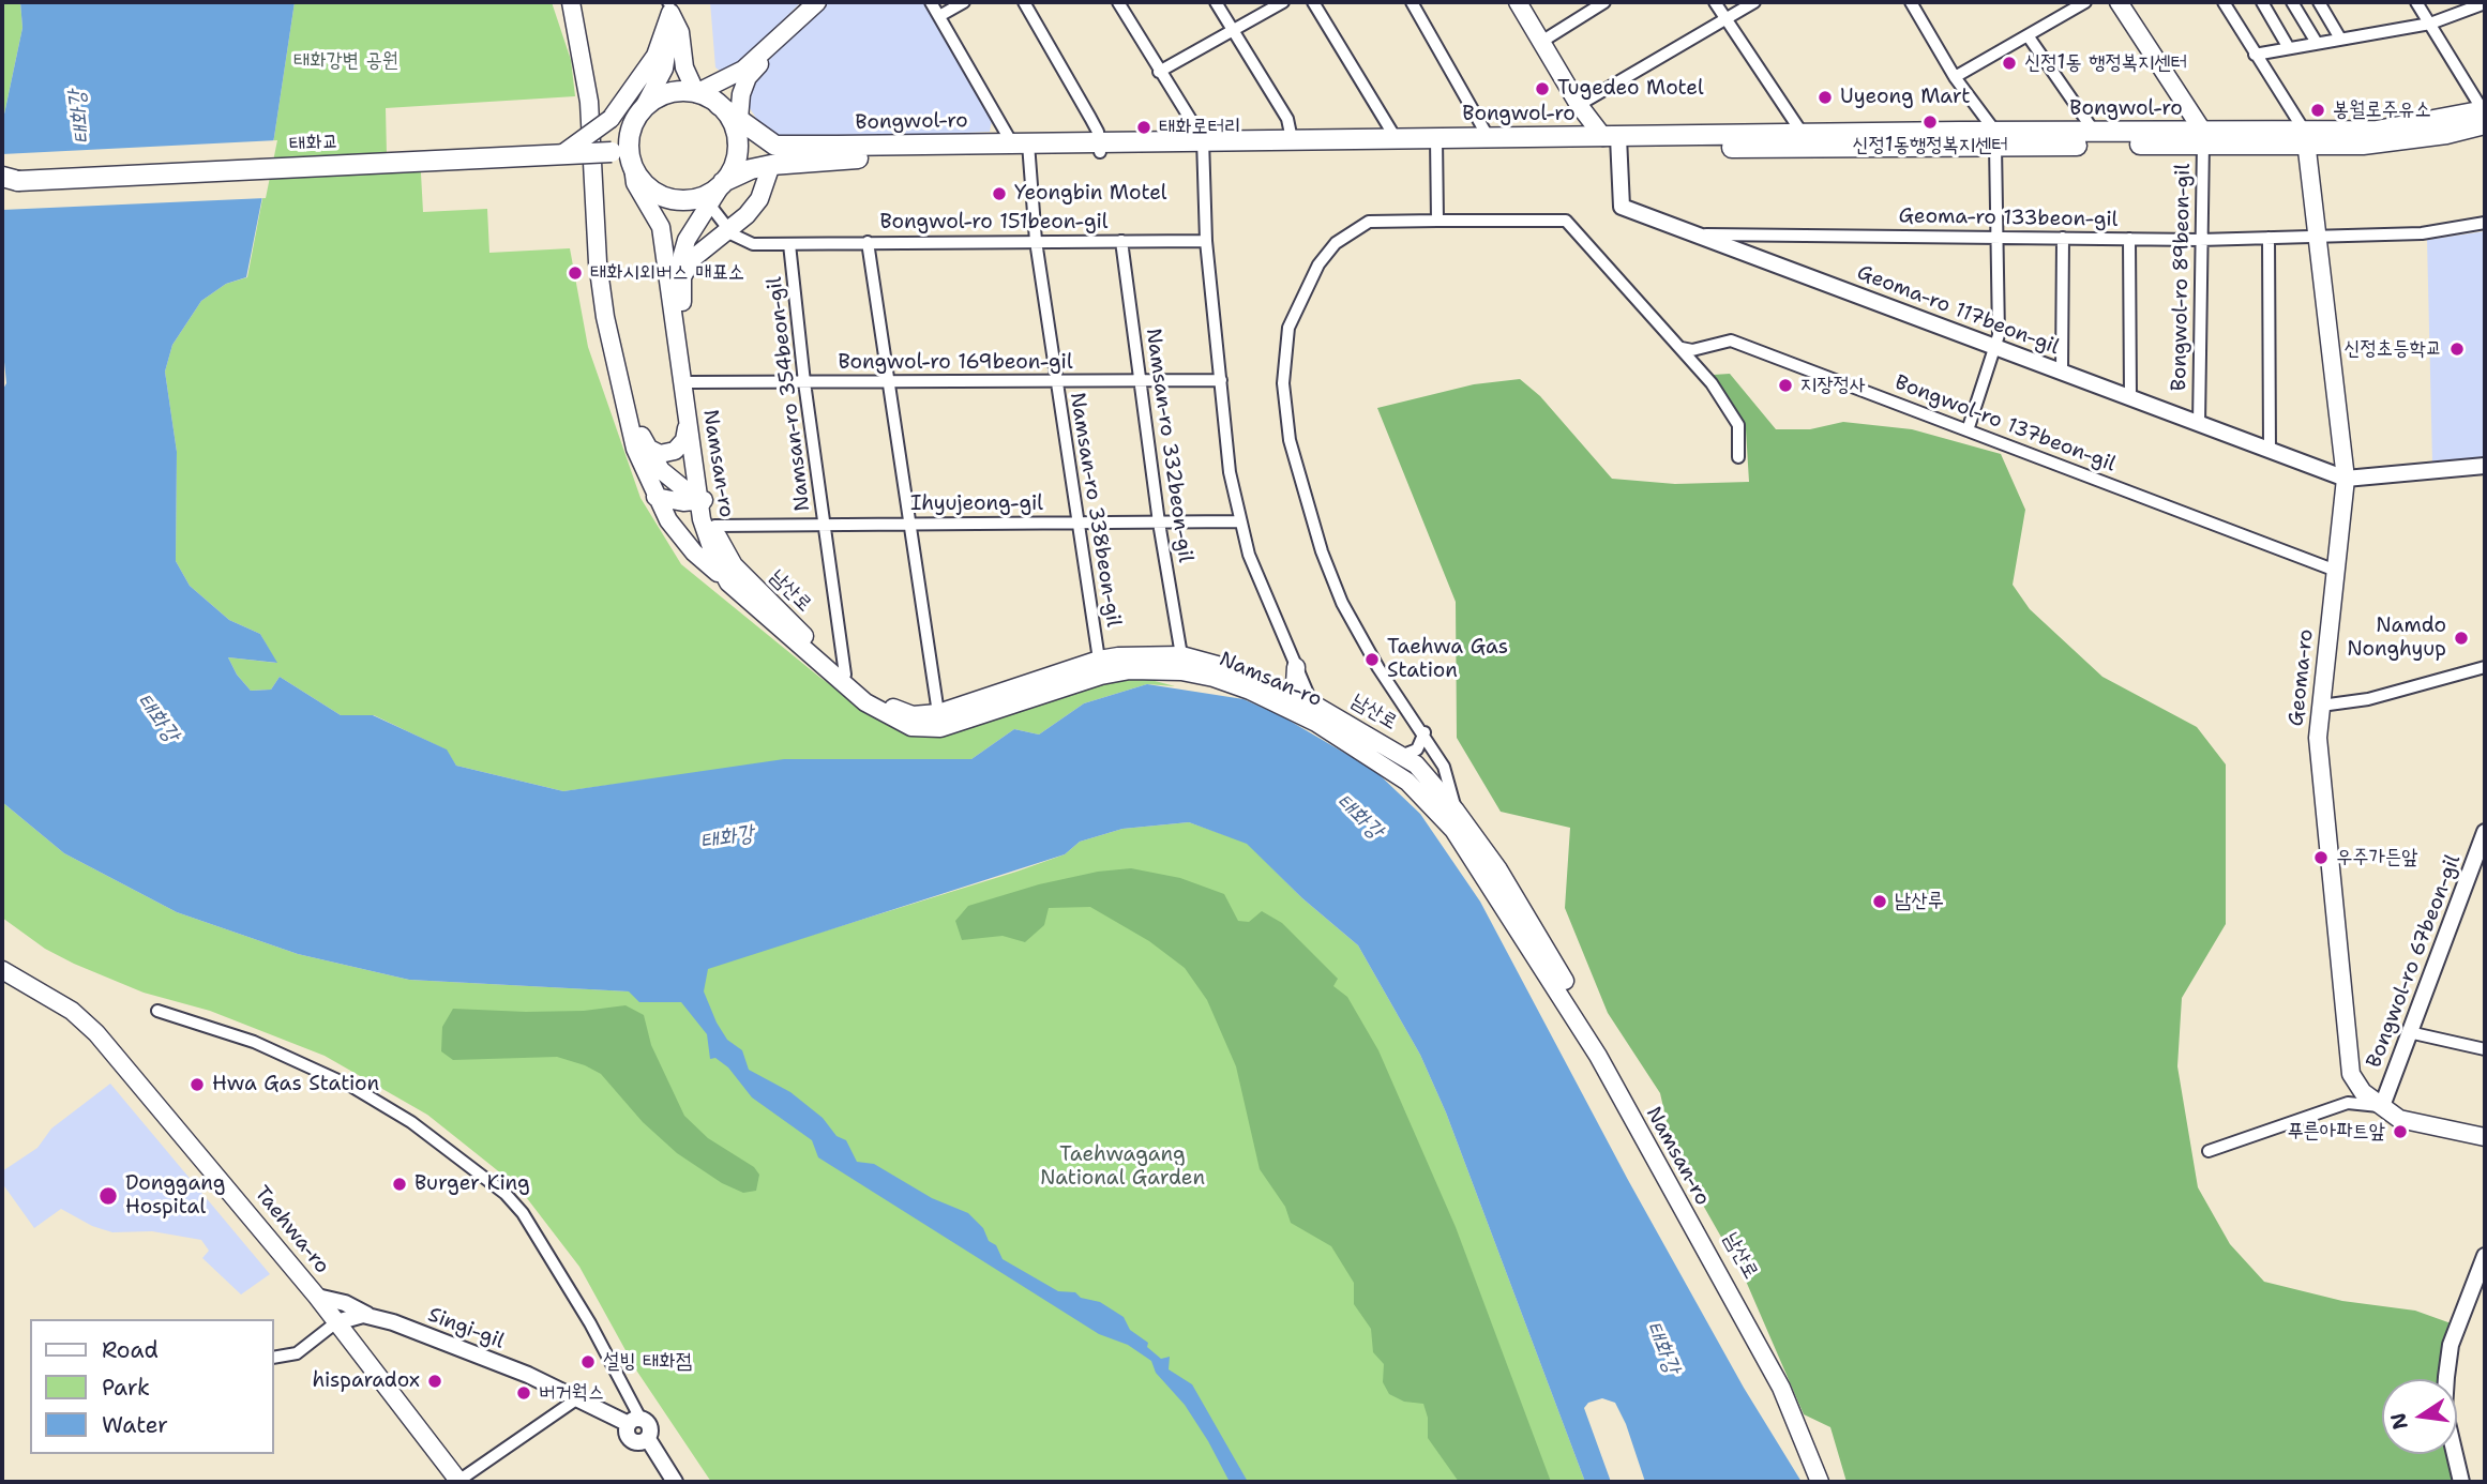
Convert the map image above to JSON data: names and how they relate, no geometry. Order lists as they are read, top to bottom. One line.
{"streets":{"main road":["Bongwol-ro","태화교","Namsan-ro","남산로","Geoma-ro","Taehwa-ro"],"street":["Geoma-ro 133beon-gil","Bongwol-ro 151beon-gil","Bongwol-ro 89beon-gil","Geoma-ro 117beon-gil","Bongwol-ro 169beon-gil","Namsan-ro 354beon-gil","Bongwol-ro 137beon-gil","Namsan-ro 332beon-gil","Ihyujeong-gil","Namsan-ro 338beon-gil","Bongwol-ro 67beon-gil","Singi-gil"]},"crossings":[["Bongwol-ro","태화교"],["Bongwol-ro","Bongwol-ro 151beon-gil"],["Bongwol-ro","Bongwol-ro 89beon-gil"],["Bongwol-ro","Geoma-ro 117beon-gil"],["Bongwol-ro","Namsan-ro"],["Bongwol-ro","Namsan-ro 338beon-gil"],["Bongwol-ro","Geoma-ro"],["태화교","Bongwol-ro 151beon-gil"],["태화교","Namsan-ro"],["Geoma-ro 133beon-gil","Bongwol-ro 89beon-gil"],["Geoma-ro 133beon-gil","Geoma-ro 117beon-gil"],["Geoma-ro 133beon-gil","Geoma-ro"],["Bongwol-ro 151beon-gil","Namsan-ro 354beon-gil"],["Bongwol-ro 151beon-gil","Namsan-ro 332beon-gil"],["Bongwol-ro 151beon-gil","Namsan-ro"],["Bongwol-ro 151beon-gil","Namsan-ro 338beon-gil"],["Bongwol-ro 89beon-gil","Geoma-ro 117beon-gil"],["Geoma-ro 117beon-gil","Geoma-ro"],["Bongwol-ro 169beon-gil","Namsan-ro 354beon-gil"],["Bongwol-ro 169beon-gil","Namsan-ro 332beon-gil"],["Bongwol-ro 169beon-gil","Namsan-ro 338beon-gil"],["Namsan-ro 354beon-gil","Ihyujeong-gil"],["Namsan-ro 354beon-gil","남산로"],["Bongwol-ro 137beon-gil","Geoma-ro"],["Namsan-ro 332beon-gil","Ihyujeong-gil"],["Namsan-ro 332beon-gil","남산로"],["Namsan-ro","남산로"],["Ihyujeong-gil","Namsan-ro 338beon-gil"],["Ihyujeong-gil","남산로"],["Namsan-ro 338beon-gil","남산로"],["Geoma-ro","Bongwol-ro 67beon-gil"],["Taehwa-ro","Singi-gil"]],"water":["태화강"],"parks":["태화강변 공원","Taehwagang National Garden"],"places":["신정1동 행정복지센터","Tugedeo Motel","Uyeong Mart","봉월로주유소","신정1동행정복지센터","태화로터리","Yeongbin Motel","태화시외버스 매표소","신정초등학교","지장정사","Namdo Nonghyup","Taehwa Gas Station","우주가든앞","남산루","Hwa Gas Station","푸른아파트앞","Burger King","Donggang Hospital","설빙 태화점","hisparadox","버거웍스"],"legend":["Road","Park","Water"],"north":"left"}
